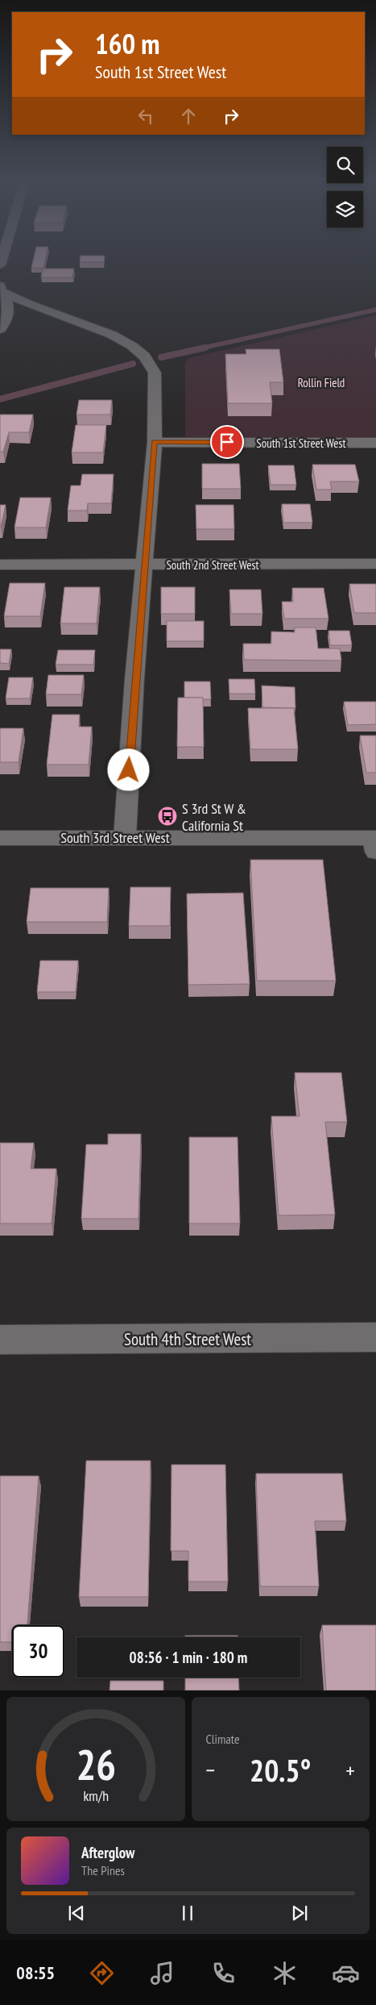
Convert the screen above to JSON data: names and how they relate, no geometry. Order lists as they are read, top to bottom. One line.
{"streets":{"street":["South 1st Street West","South 2nd Street West","South 3rd Street West","South 4th Street West"]},"parks":["Rollin Field"],"places":{"bus stop":["S 3rd St W & California St"]},"page":{"turn":["160 m","South 1st Street West"],"limit":"30","trip":"08:56 · 1 min · 180 m","tile":"Climate","heat":["−","20.5°","+"],"song":["Afterglow","The Pines"],"tabs":"08:55","gauge":["26","km/h"]}}
